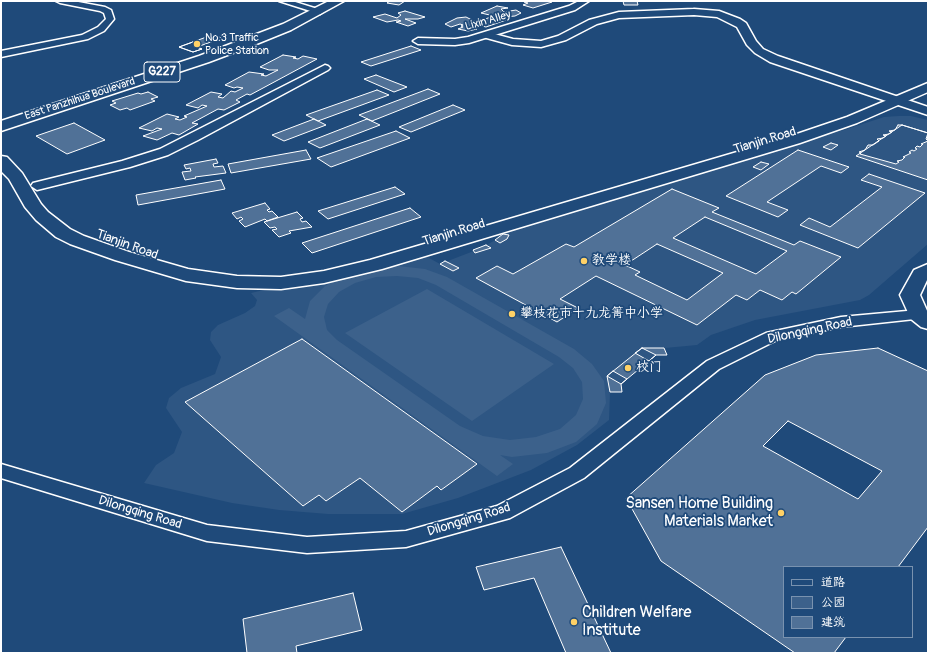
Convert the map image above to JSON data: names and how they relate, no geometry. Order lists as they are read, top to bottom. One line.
{"streets":{"main road":["G227","East Panzhihua Boulevard","Tianjin Road"],"street":["Lixin Alley","Dilongqing Road"]},"places":["No.3 Traffic Police Station","教学楼","攀枝花市十九龙箐中小学","校门","Sansen Home Building Materials Market","Children Welfare Institute"],"legend":["道路","公园","建筑"]}
